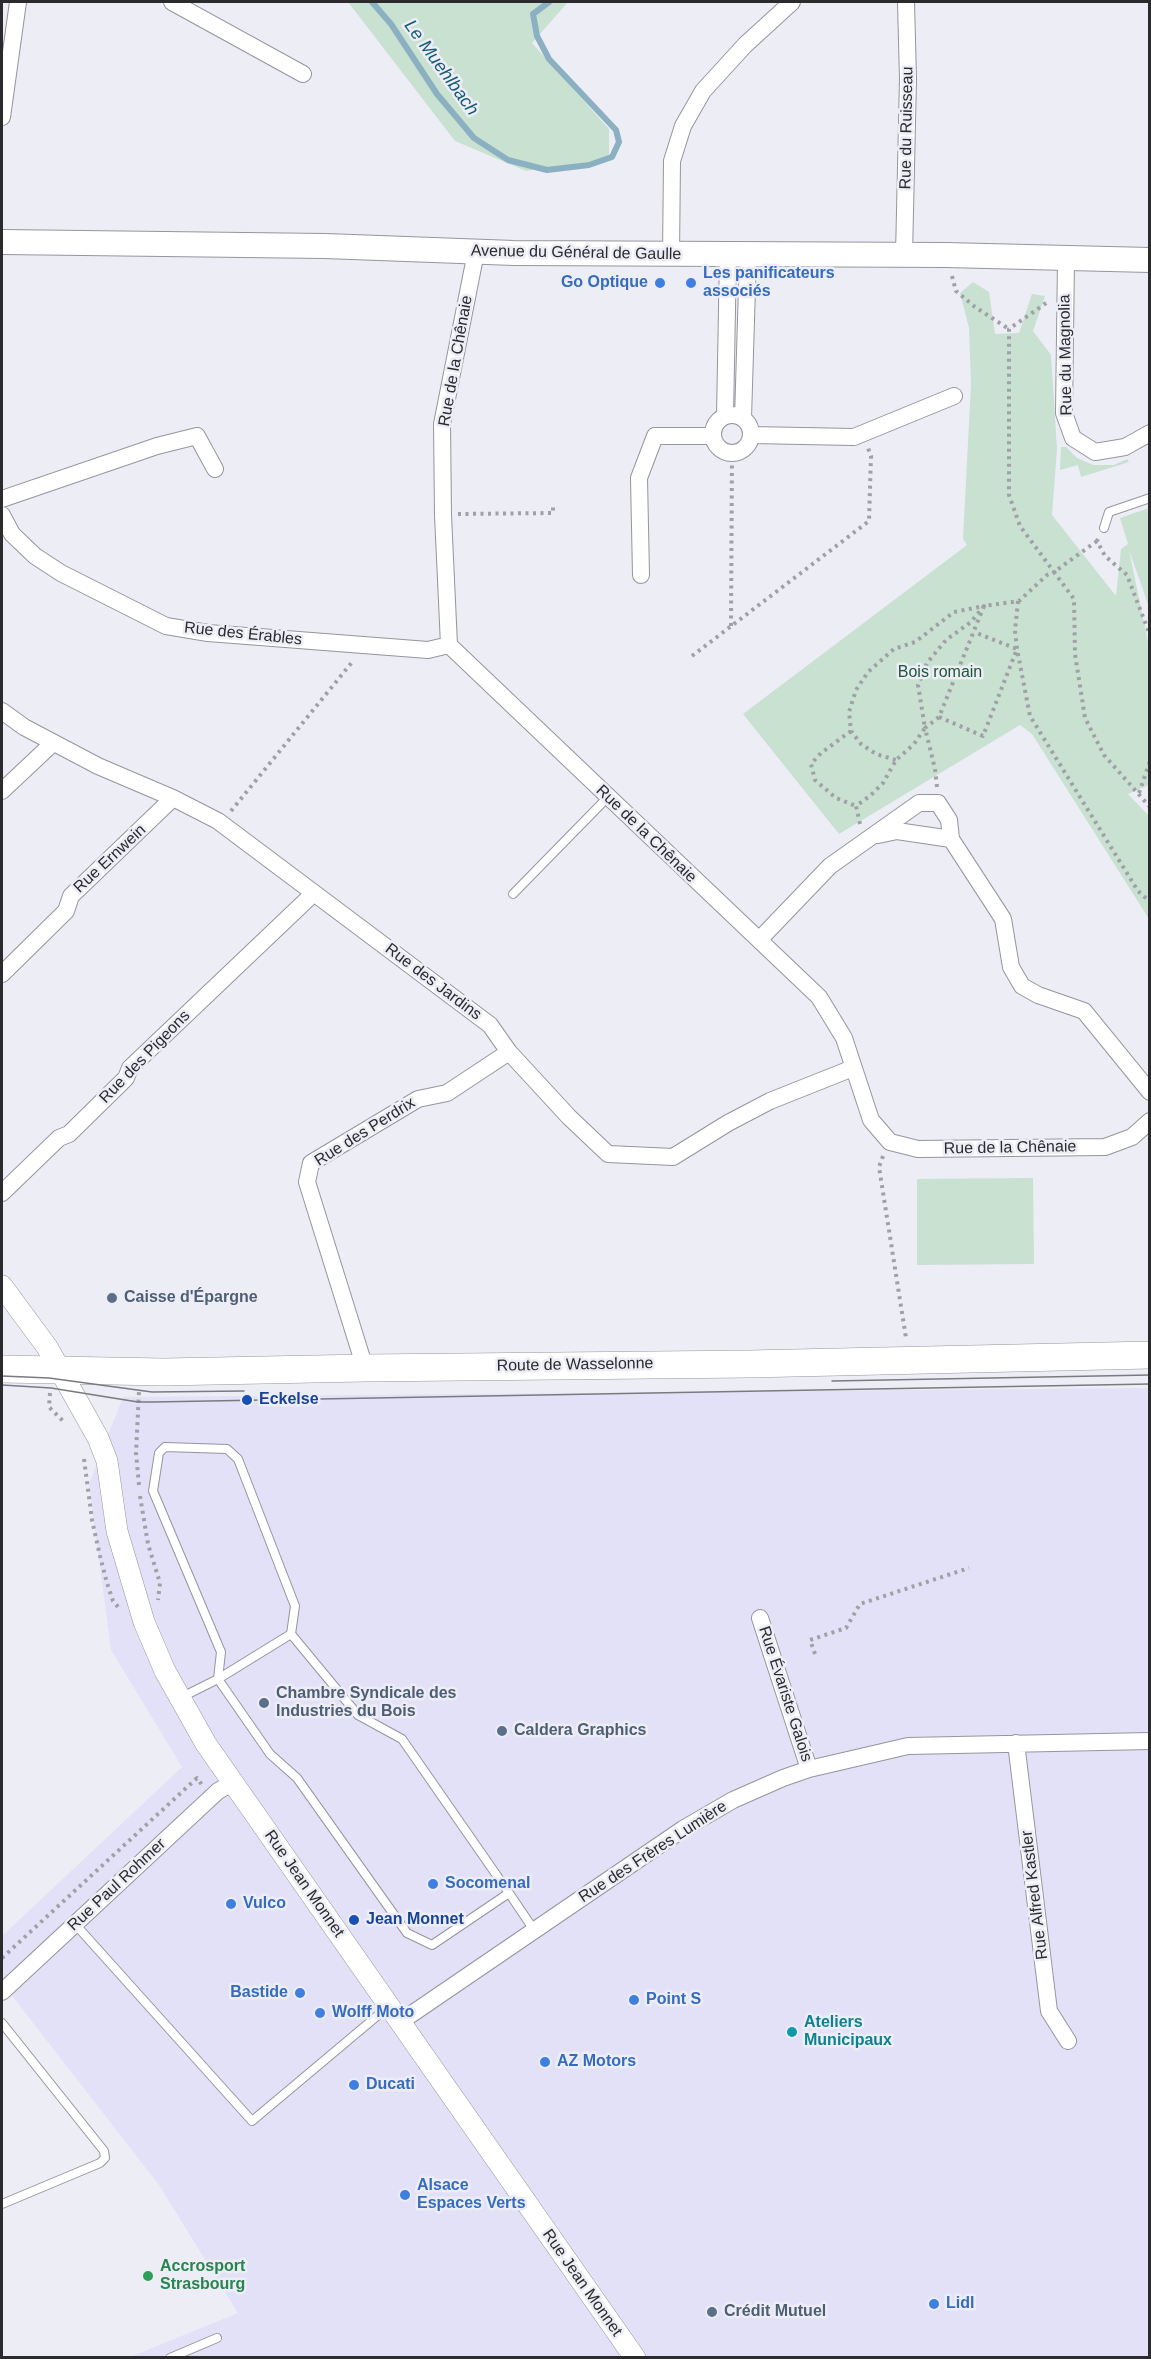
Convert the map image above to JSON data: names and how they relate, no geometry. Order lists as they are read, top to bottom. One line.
{"streets":{"main road":["Avenue du Général de Gaulle","Route de Wasselonne"],"street":["Rue du Ruisseau","Rue du Magnolia","Rue de la Chênaie","Rue des Érables","Rue Ernwein","Rue des Jardins","Rue des Pigeons","Rue des Perdrix","Rue Évariste Galois","Rue des Frères Lumière","Rue Jean Monnet","Rue Paul Rohmer","Rue Alfred Kastler"]},"crossings":[["Rue du Ruisseau","Avenue du Général de Gaulle"],["Avenue du Général de Gaulle","Rue du Magnolia"],["Avenue du Général de Gaulle","Rue de la Chênaie"],["Rue de la Chênaie","Rue des Érables"],["Rue de la Chênaie","Rue des Jardins"],["Rue Ernwein","Rue des Jardins"],["Rue des Jardins","Rue des Pigeons"],["Rue des Jardins","Rue des Perdrix"],["Rue des Perdrix","Route de Wasselonne"],["Route de Wasselonne","Rue Jean Monnet"],["Rue Évariste Galois","Rue des Frères Lumière"],["Rue des Frères Lumière","Rue Jean Monnet"],["Rue des Frères Lumière","Rue Alfred Kastler"],["Rue Jean Monnet","Rue Paul Rohmer"]],"water":["Le Muehlbach"],"parks":["Bois romain"],"places":["Go Optique","Les panificateurs associés","Caisse d'Épargne","Eckelse","Chambre Syndicale des Industries du Bois","Caldera Graphics","Socomenal","Vulco","Jean Monnet","Bastide","Point S","Wolff Moto","Ateliers Municipaux","AZ Motors","Ducati","Alsace Espaces Verts","Accrosport Strasbourg","Lidl","Crédit Mutuel"]}
